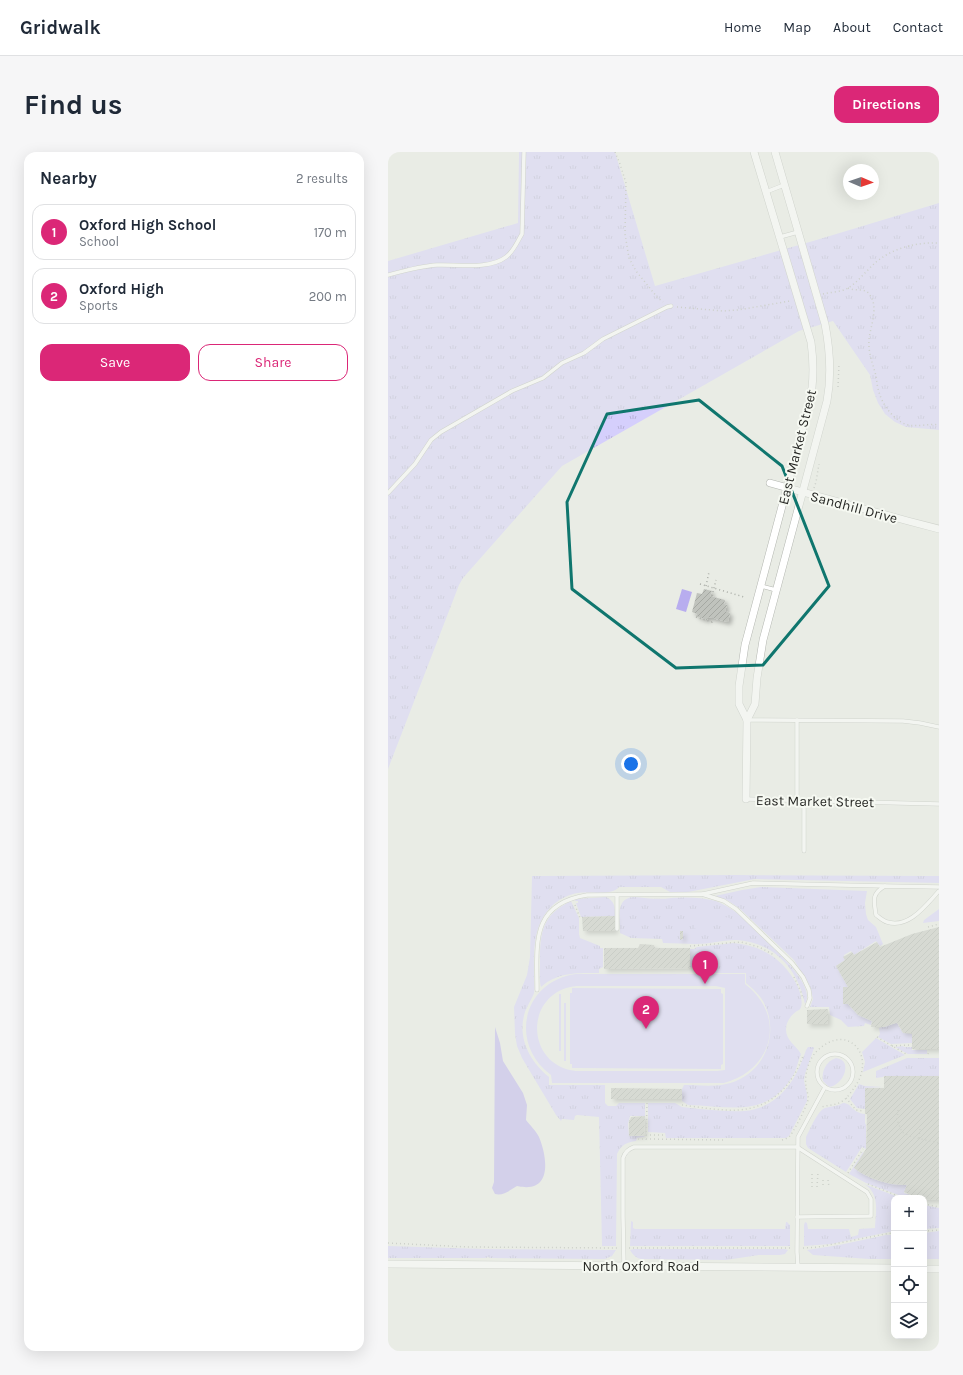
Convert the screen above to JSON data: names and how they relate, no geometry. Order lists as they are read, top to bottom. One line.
{"streets":{"street":["East Market Street","Sandhill Drive","North Oxford Road"]},"crossings":[["East Market Street","Sandhill Drive"]],"north":"right","page":{"header":"Gridwalk","nav":["Home","Map","About","Contact"],"buttons":["Directions",["Save","Share"]],"title":"Find us","heading":["Nearby","2 results"],"list":[{"mark":"1","name":"Oxford High School","note":"School","value":"170 m"},{"mark":"2","name":"Oxford High","note":"Sports","value":"200 m"}],"pins":["1","2"],"map_buttons":["+","−"]}}
